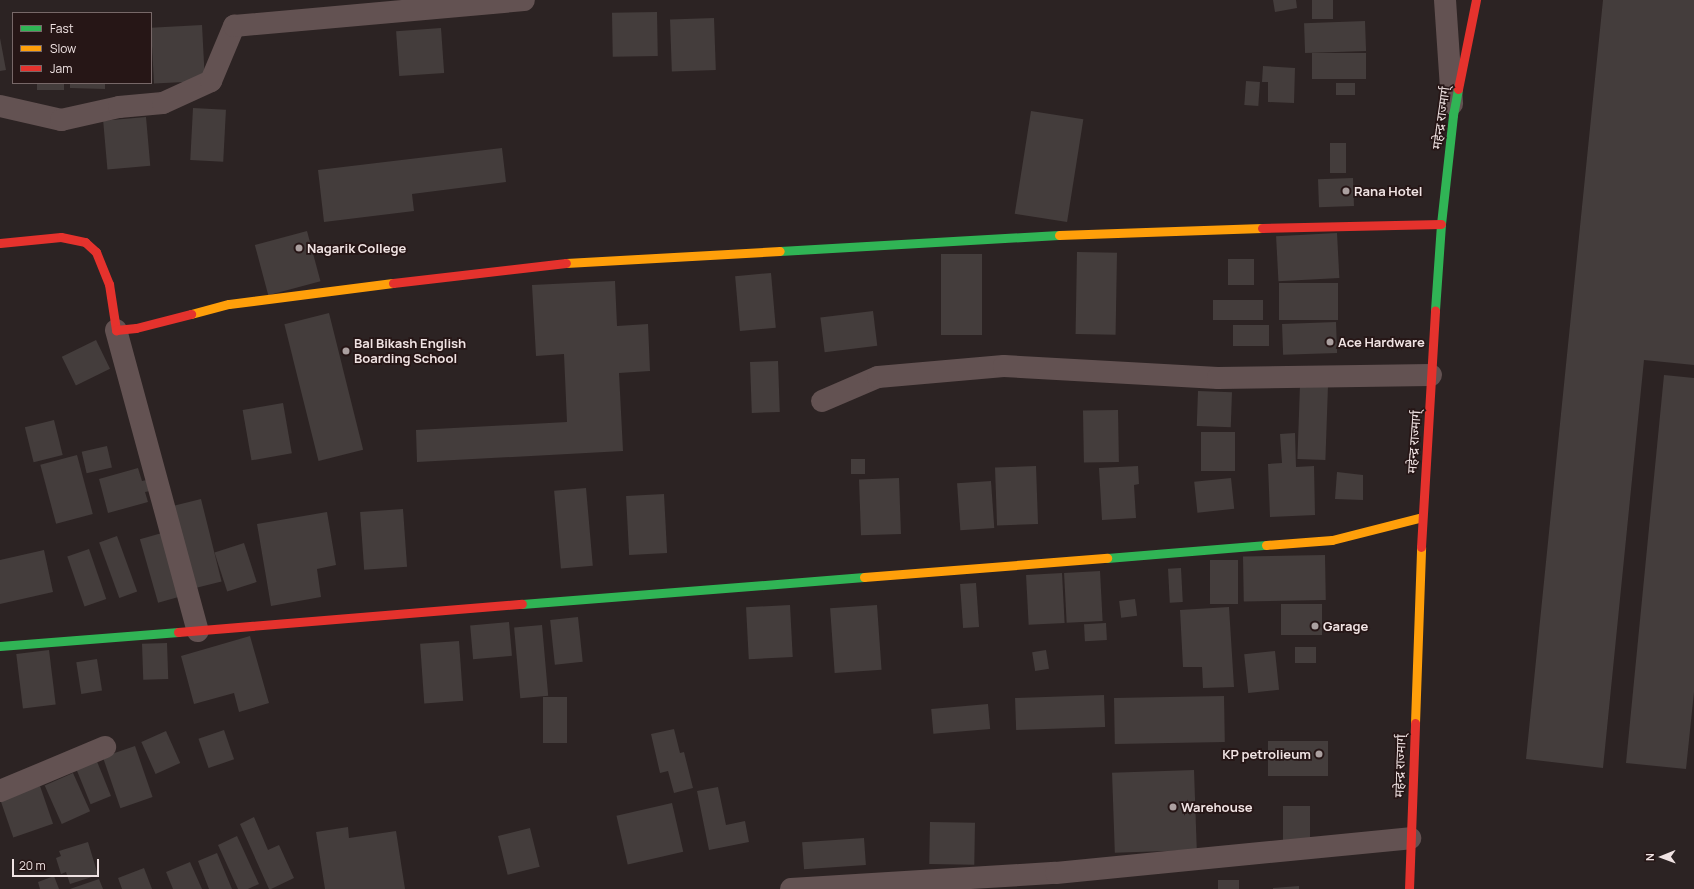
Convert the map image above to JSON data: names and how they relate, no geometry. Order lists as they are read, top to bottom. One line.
{"streets":{"main road":["महेन्द्र राज्मार्ग्"]},"places":["Rana Hotel","Nagarik College","Ace Hardware","Bal Bikash English Boarding School","Garage","KP petrolieum","Warehouse"],"legend":["Fast","Slow","Jam"],"scale_bar":"20 m","north":"left"}
